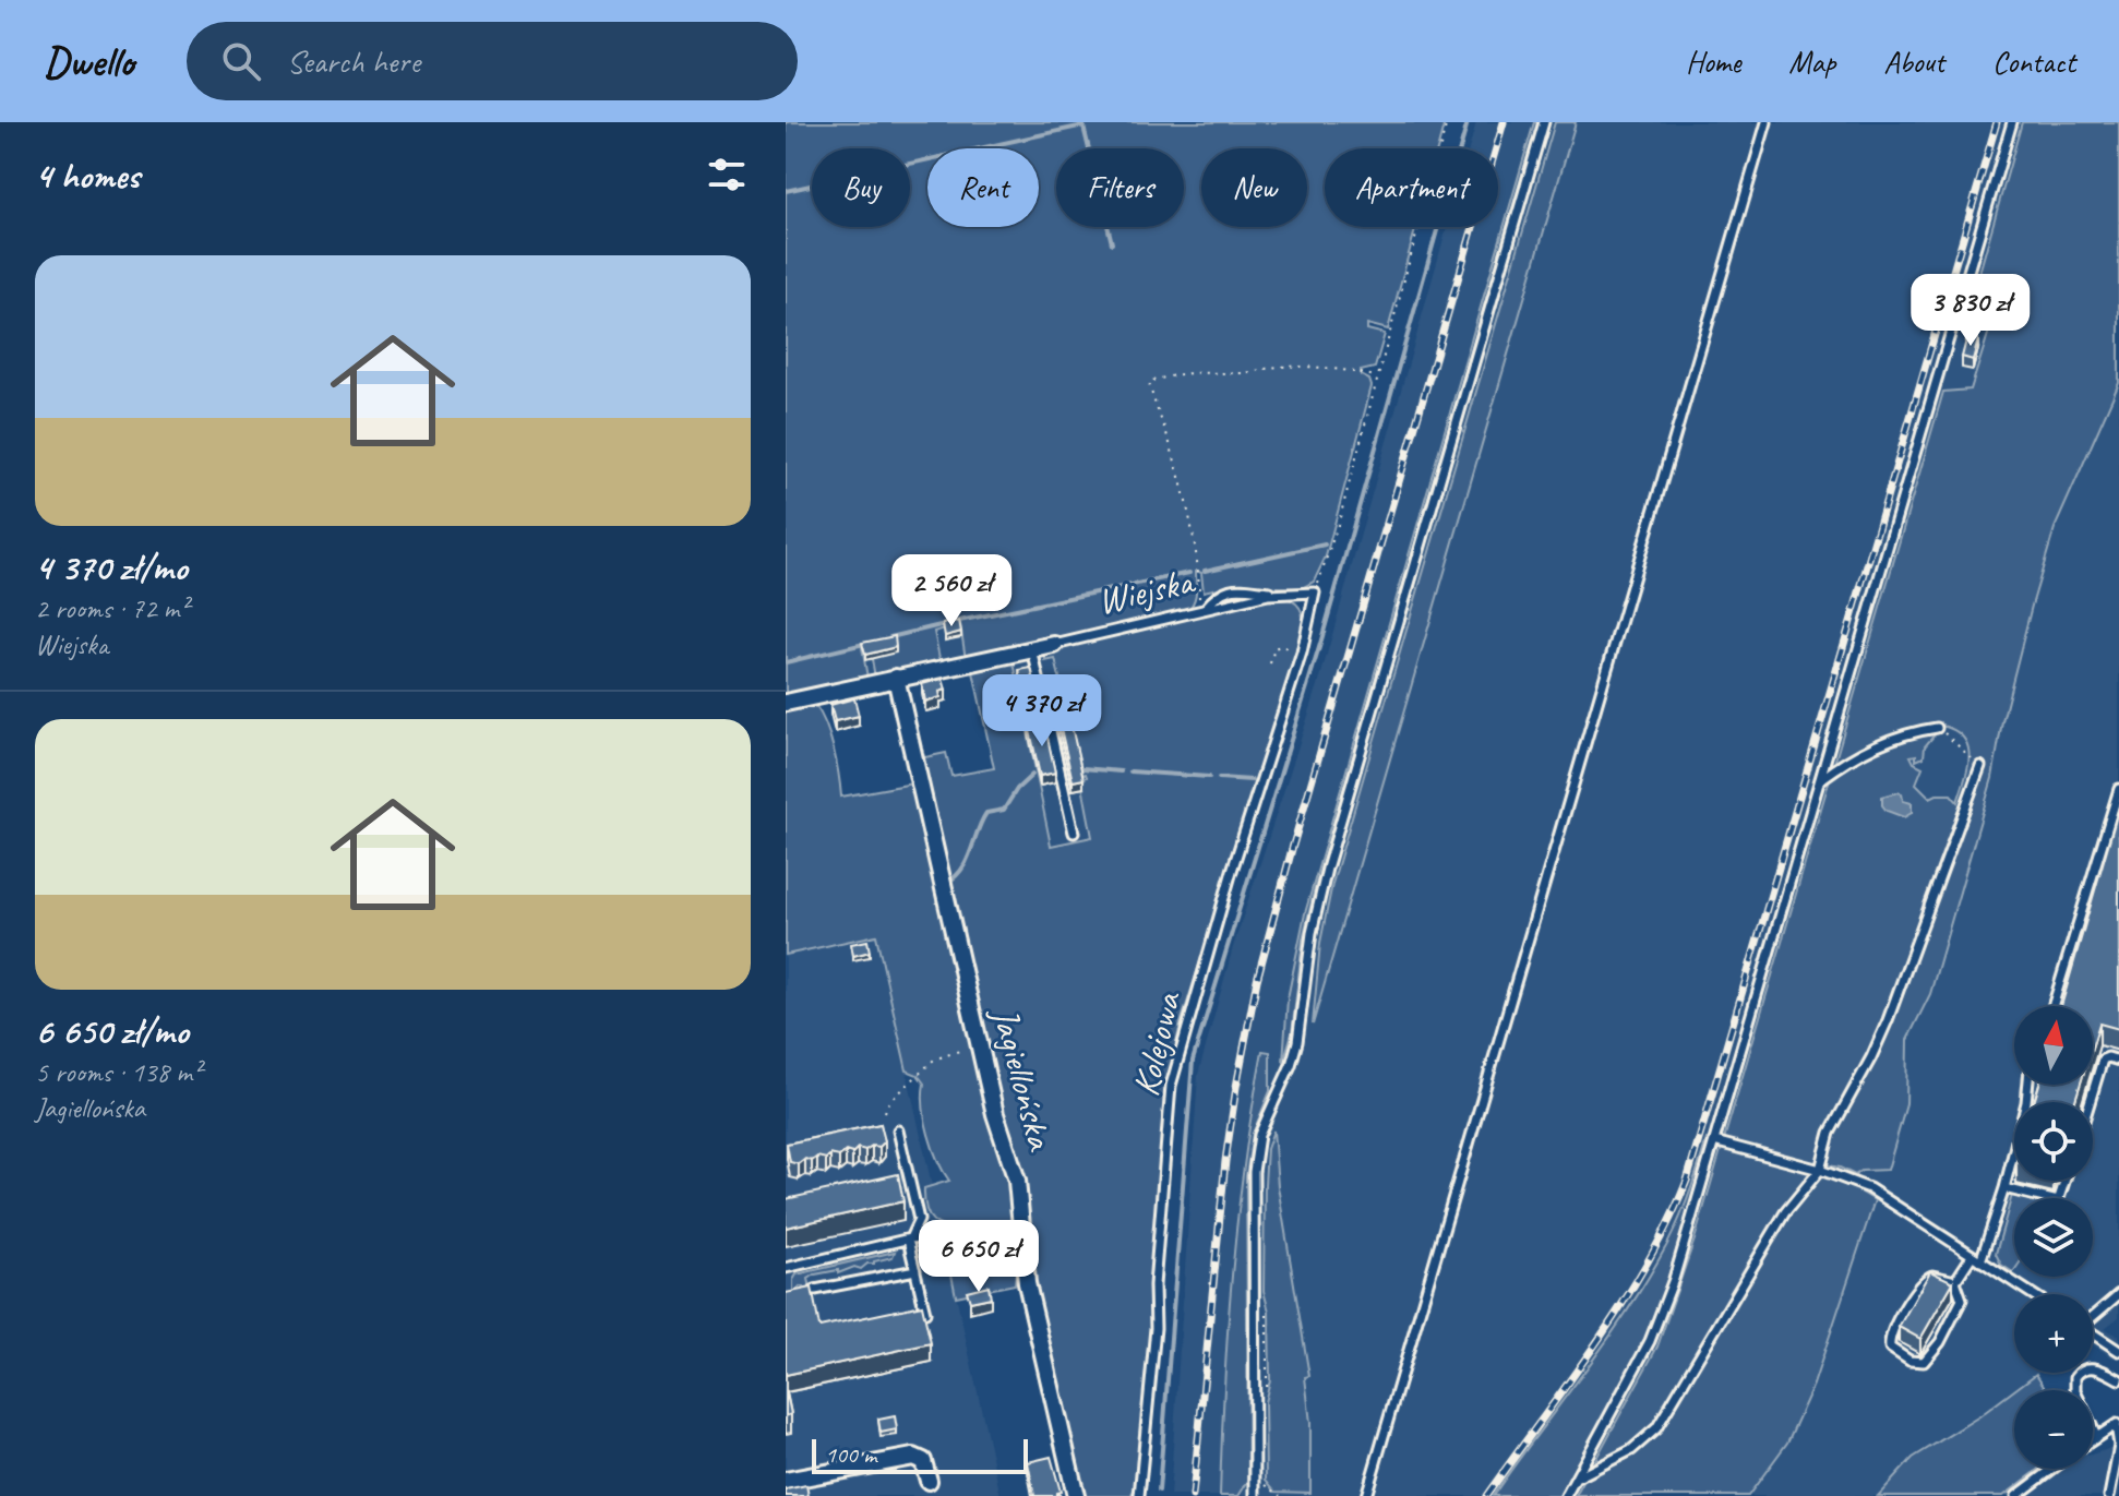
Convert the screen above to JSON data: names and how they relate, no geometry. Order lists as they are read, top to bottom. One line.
{"streets":{"street":["Wiejska","Jagiellońska"],"lane":["Kolejowa"]},"crossings":[["Wiejska","Kolejowa"],["Wiejska","Jagiellońska"]],"scale_bar":"100 m","north":"top","page":{"header":"Dwello","search":"Search here","nav":["Home","Map","About","Contact"],"heading":"4 homes","chip":["Buy","Rent","Filters","New","Apartment"],"list":[{"name":"4 370 zł/mo","note":"2 rooms · 72 m² · Wiejska"},{"name":"6 650 zł/mo","note":"5 rooms · 138 m² · Jagiellońska"}],"price":["3 830 zł","2 560 zł","4 370 zł","6 650 zł"],"map_buttons":["+","−"],"scale":"100 m"}}
